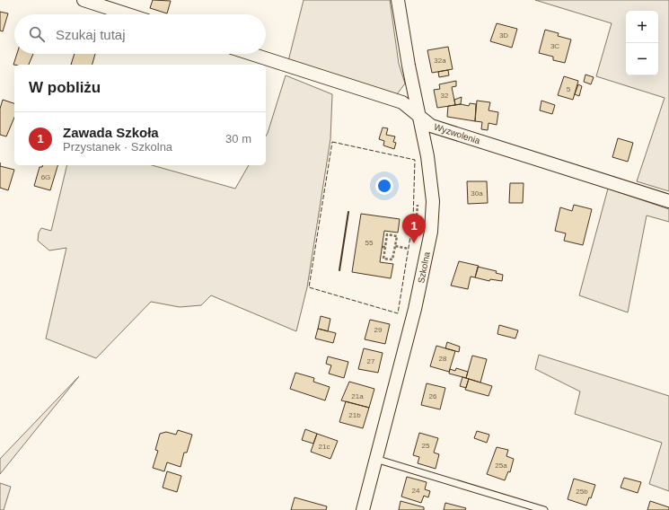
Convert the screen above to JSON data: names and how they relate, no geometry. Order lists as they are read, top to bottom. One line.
{"streets":{"street":["Wyzwolenia","Szkolna"]},"crossings":[["Wyzwolenia","Szkolna"]],"house_numbers":["3D","3C","32a","5","32","6G","30a","55","29","28","27","21a","26","21b","25","21c","25a","24","25b"],"page":{"map_buttons":["+","−"],"search":"Szukaj tutaj","heading":"W pobliżu","list":[{"mark":"1","name":"Zawada Szkoła","note":"Przystanek · Szkolna","value":"30 m"}],"pins":"1"}}
